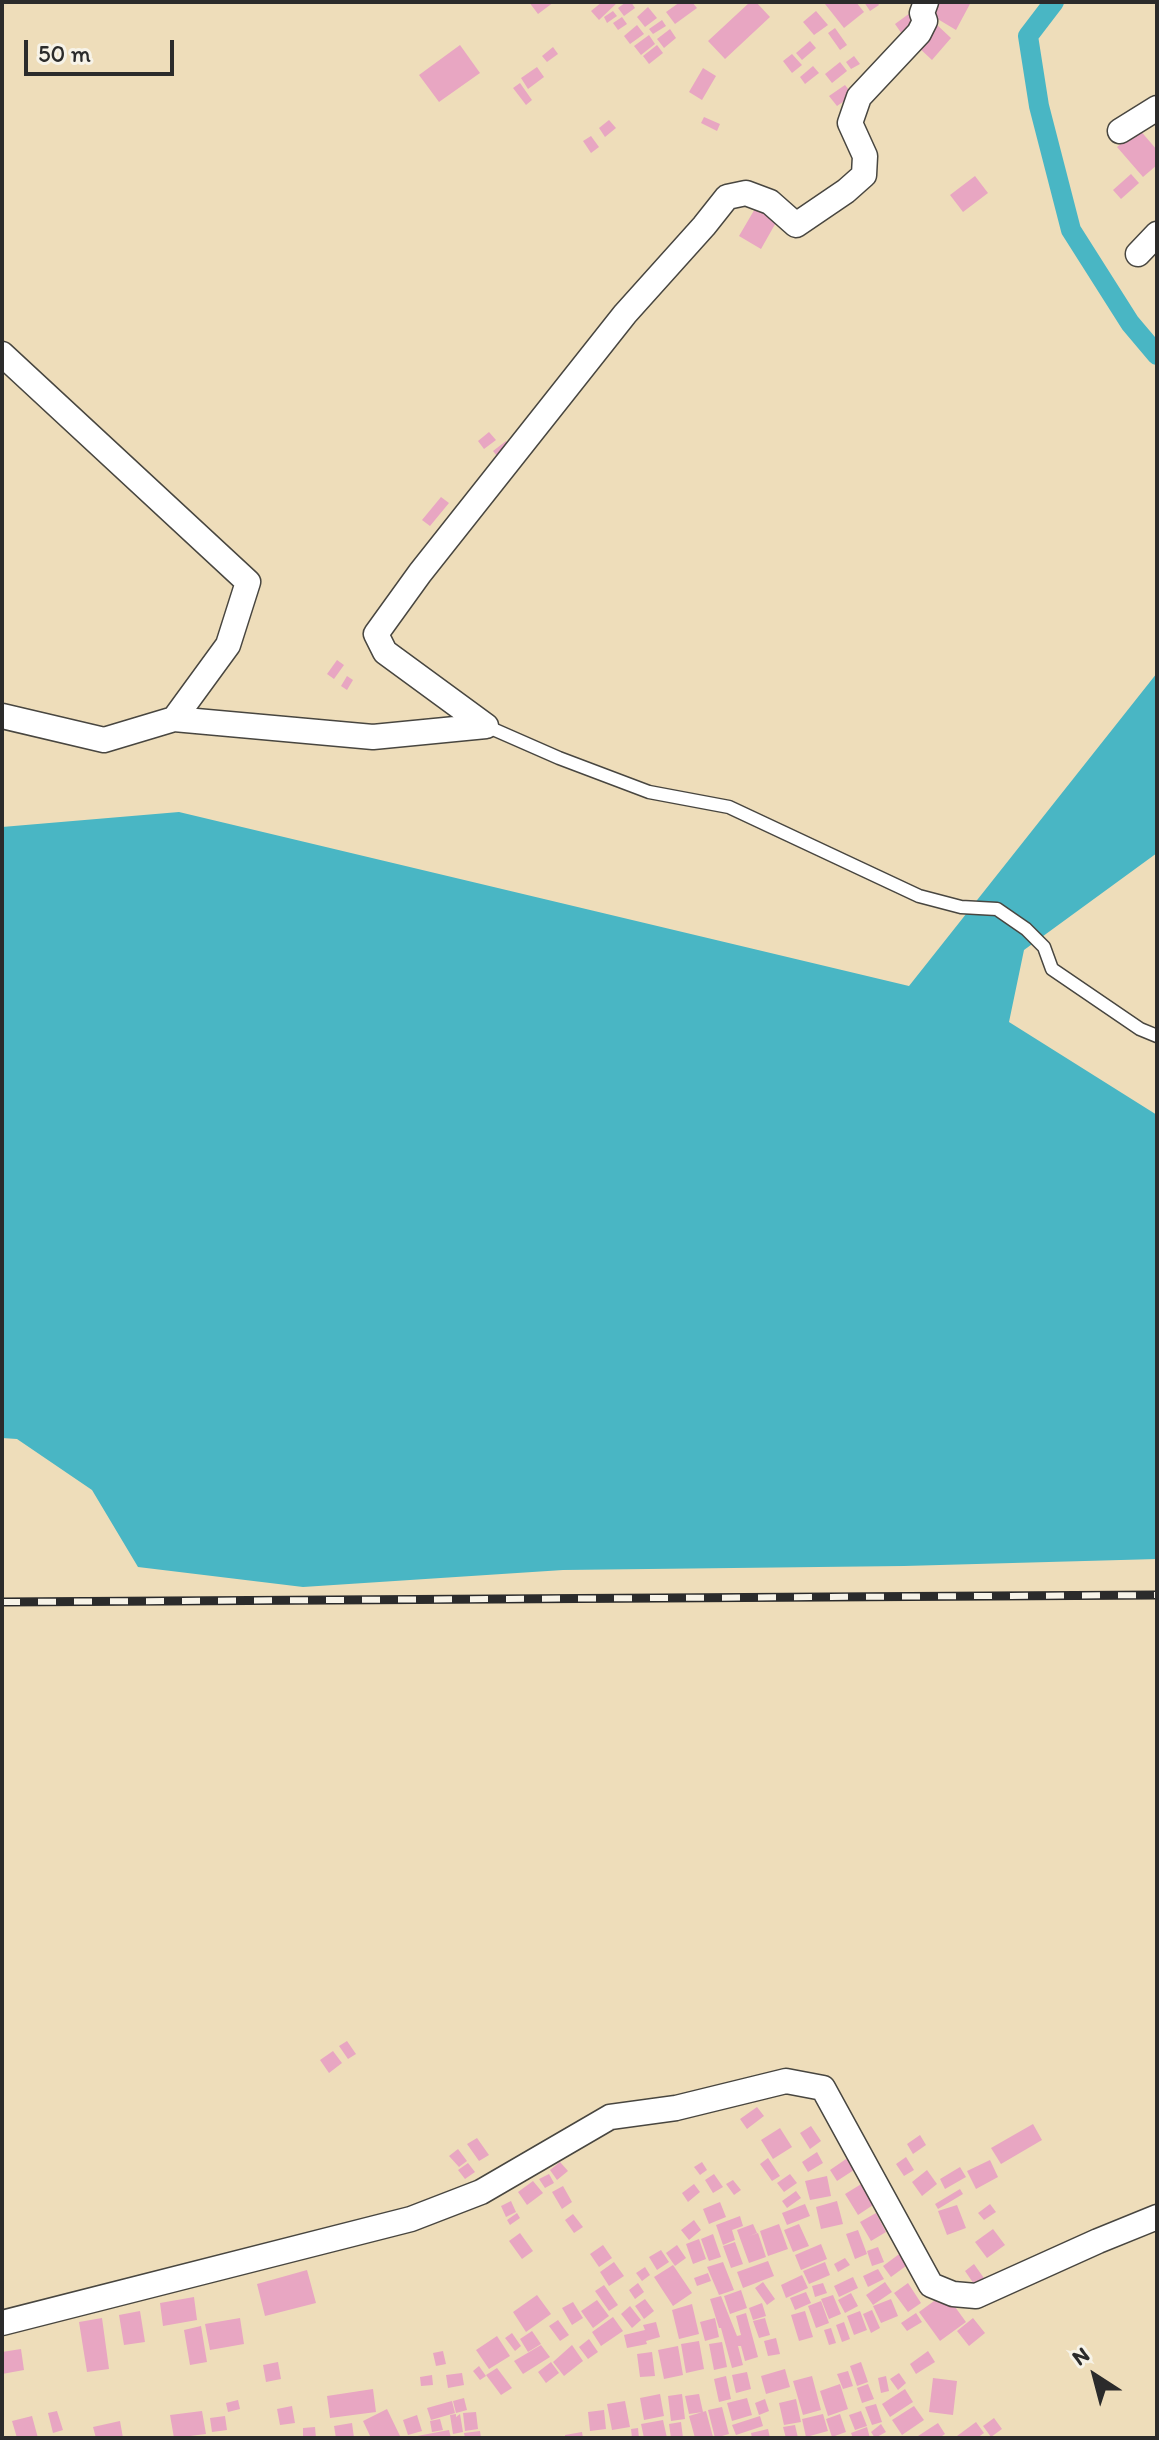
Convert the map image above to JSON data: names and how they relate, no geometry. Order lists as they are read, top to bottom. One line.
{"scale_bar":"50 m","north":"top left"}
